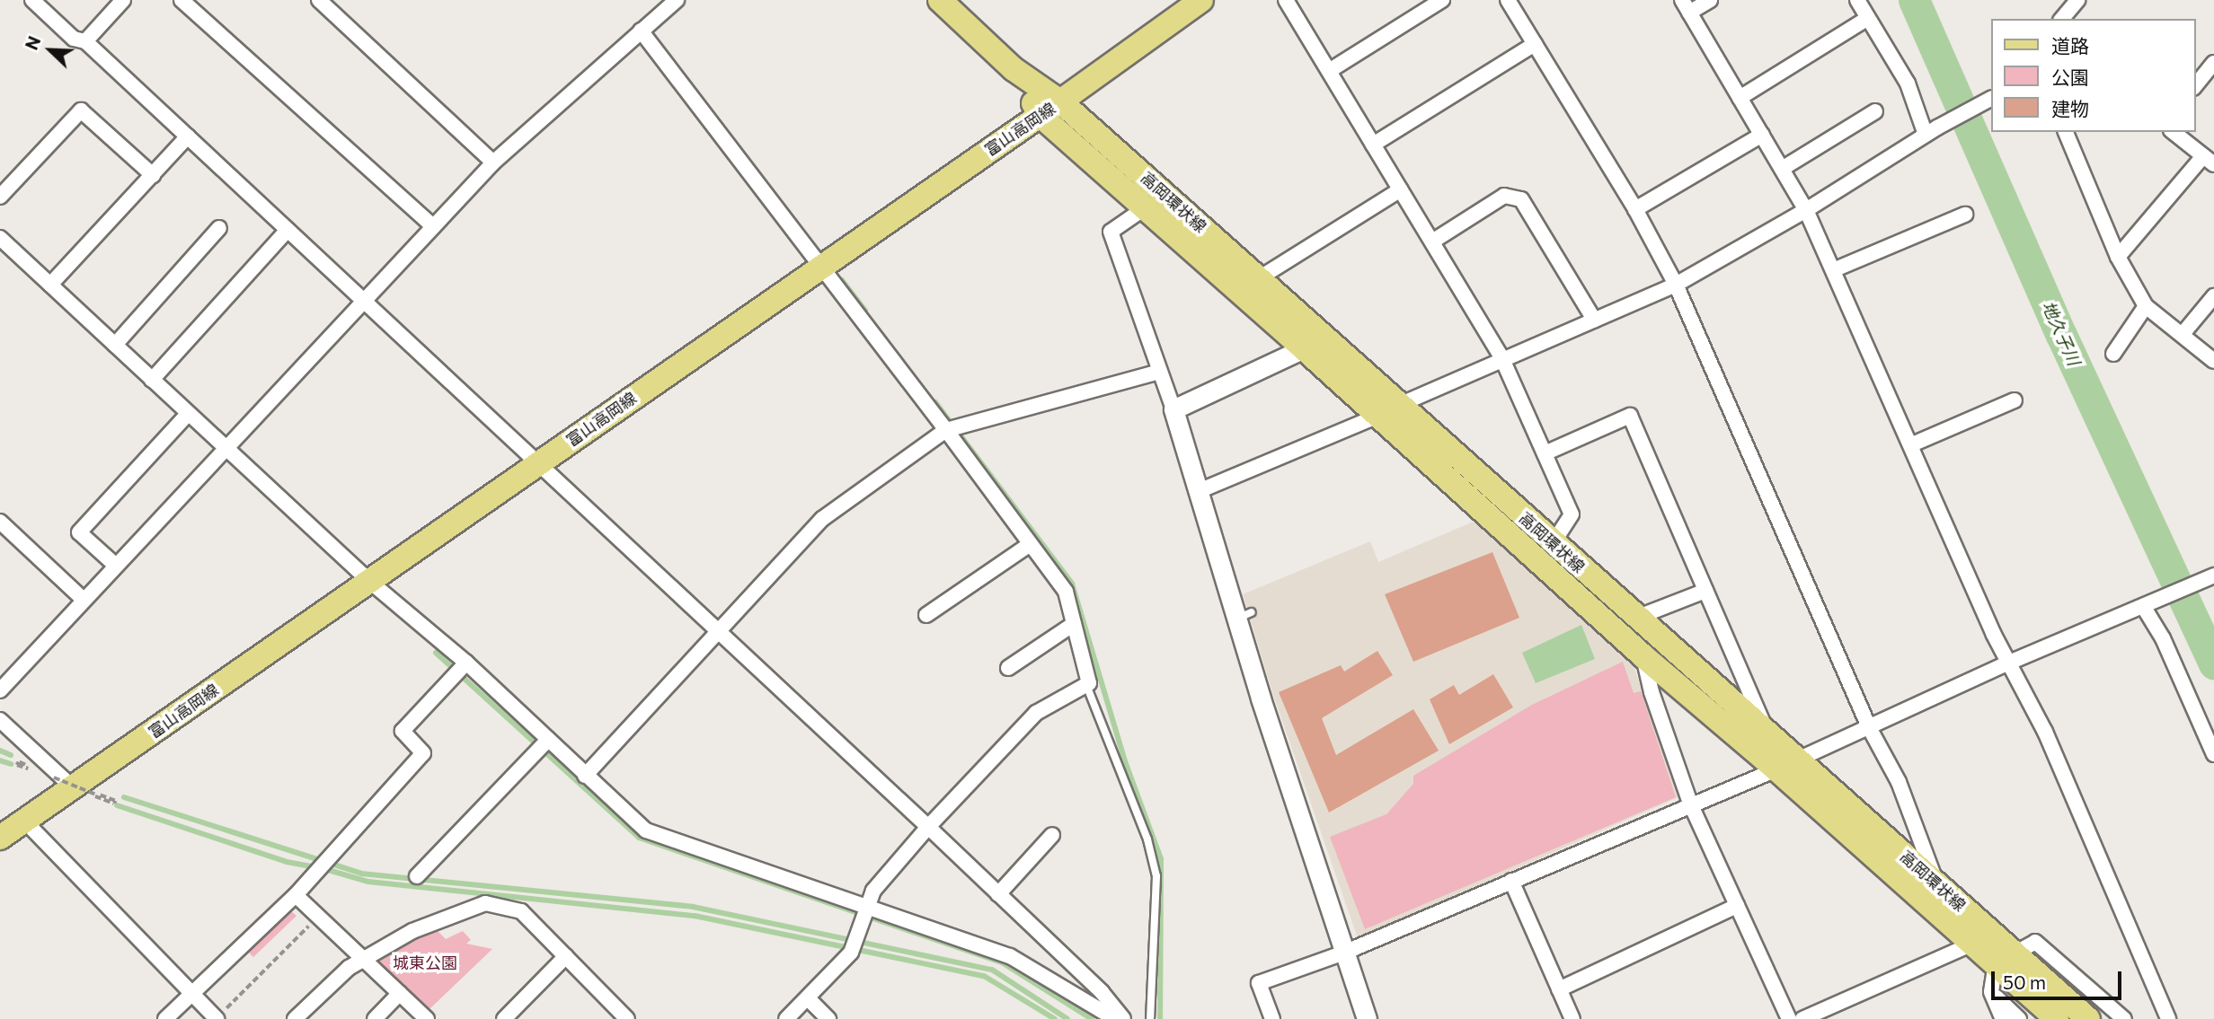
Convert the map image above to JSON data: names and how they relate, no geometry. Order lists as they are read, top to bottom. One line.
{"streets":{"main road":["富山高岡線","高岡環状線"]},"crossings":[["富山高岡線","高岡環状線"]],"water":["地久子川"],"parks":["城東公園"],"legend":["道路","公園","建物"],"scale_bar":"50 m","north":"top left"}
